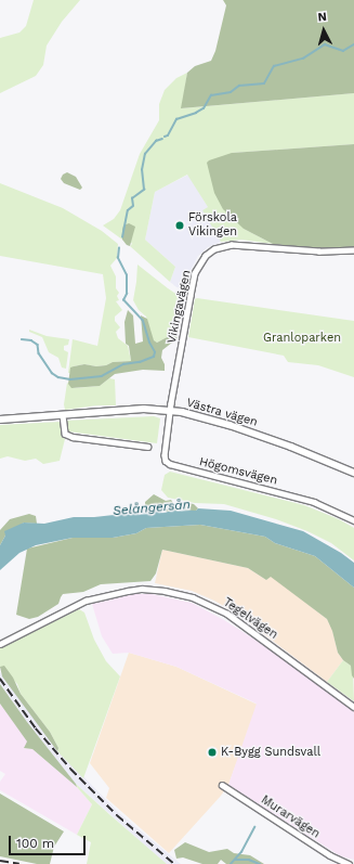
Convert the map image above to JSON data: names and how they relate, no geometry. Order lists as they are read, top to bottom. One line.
{"streets":{"street":["Vikingavägen","Västra vägen","Högomsvägen","Tegelvägen","Murarvägen"]},"crossings":[["Vikingavägen","Västra vägen"],["Vikingavägen","Högomsvägen"],["Västra vägen","Högomsvägen"]],"water":["Selångersån"],"parks":["Granloparken"],"places":["Förskola Vikingen","K-Bygg Sundsvall"],"scale_bar":"100 m","north":"top"}
